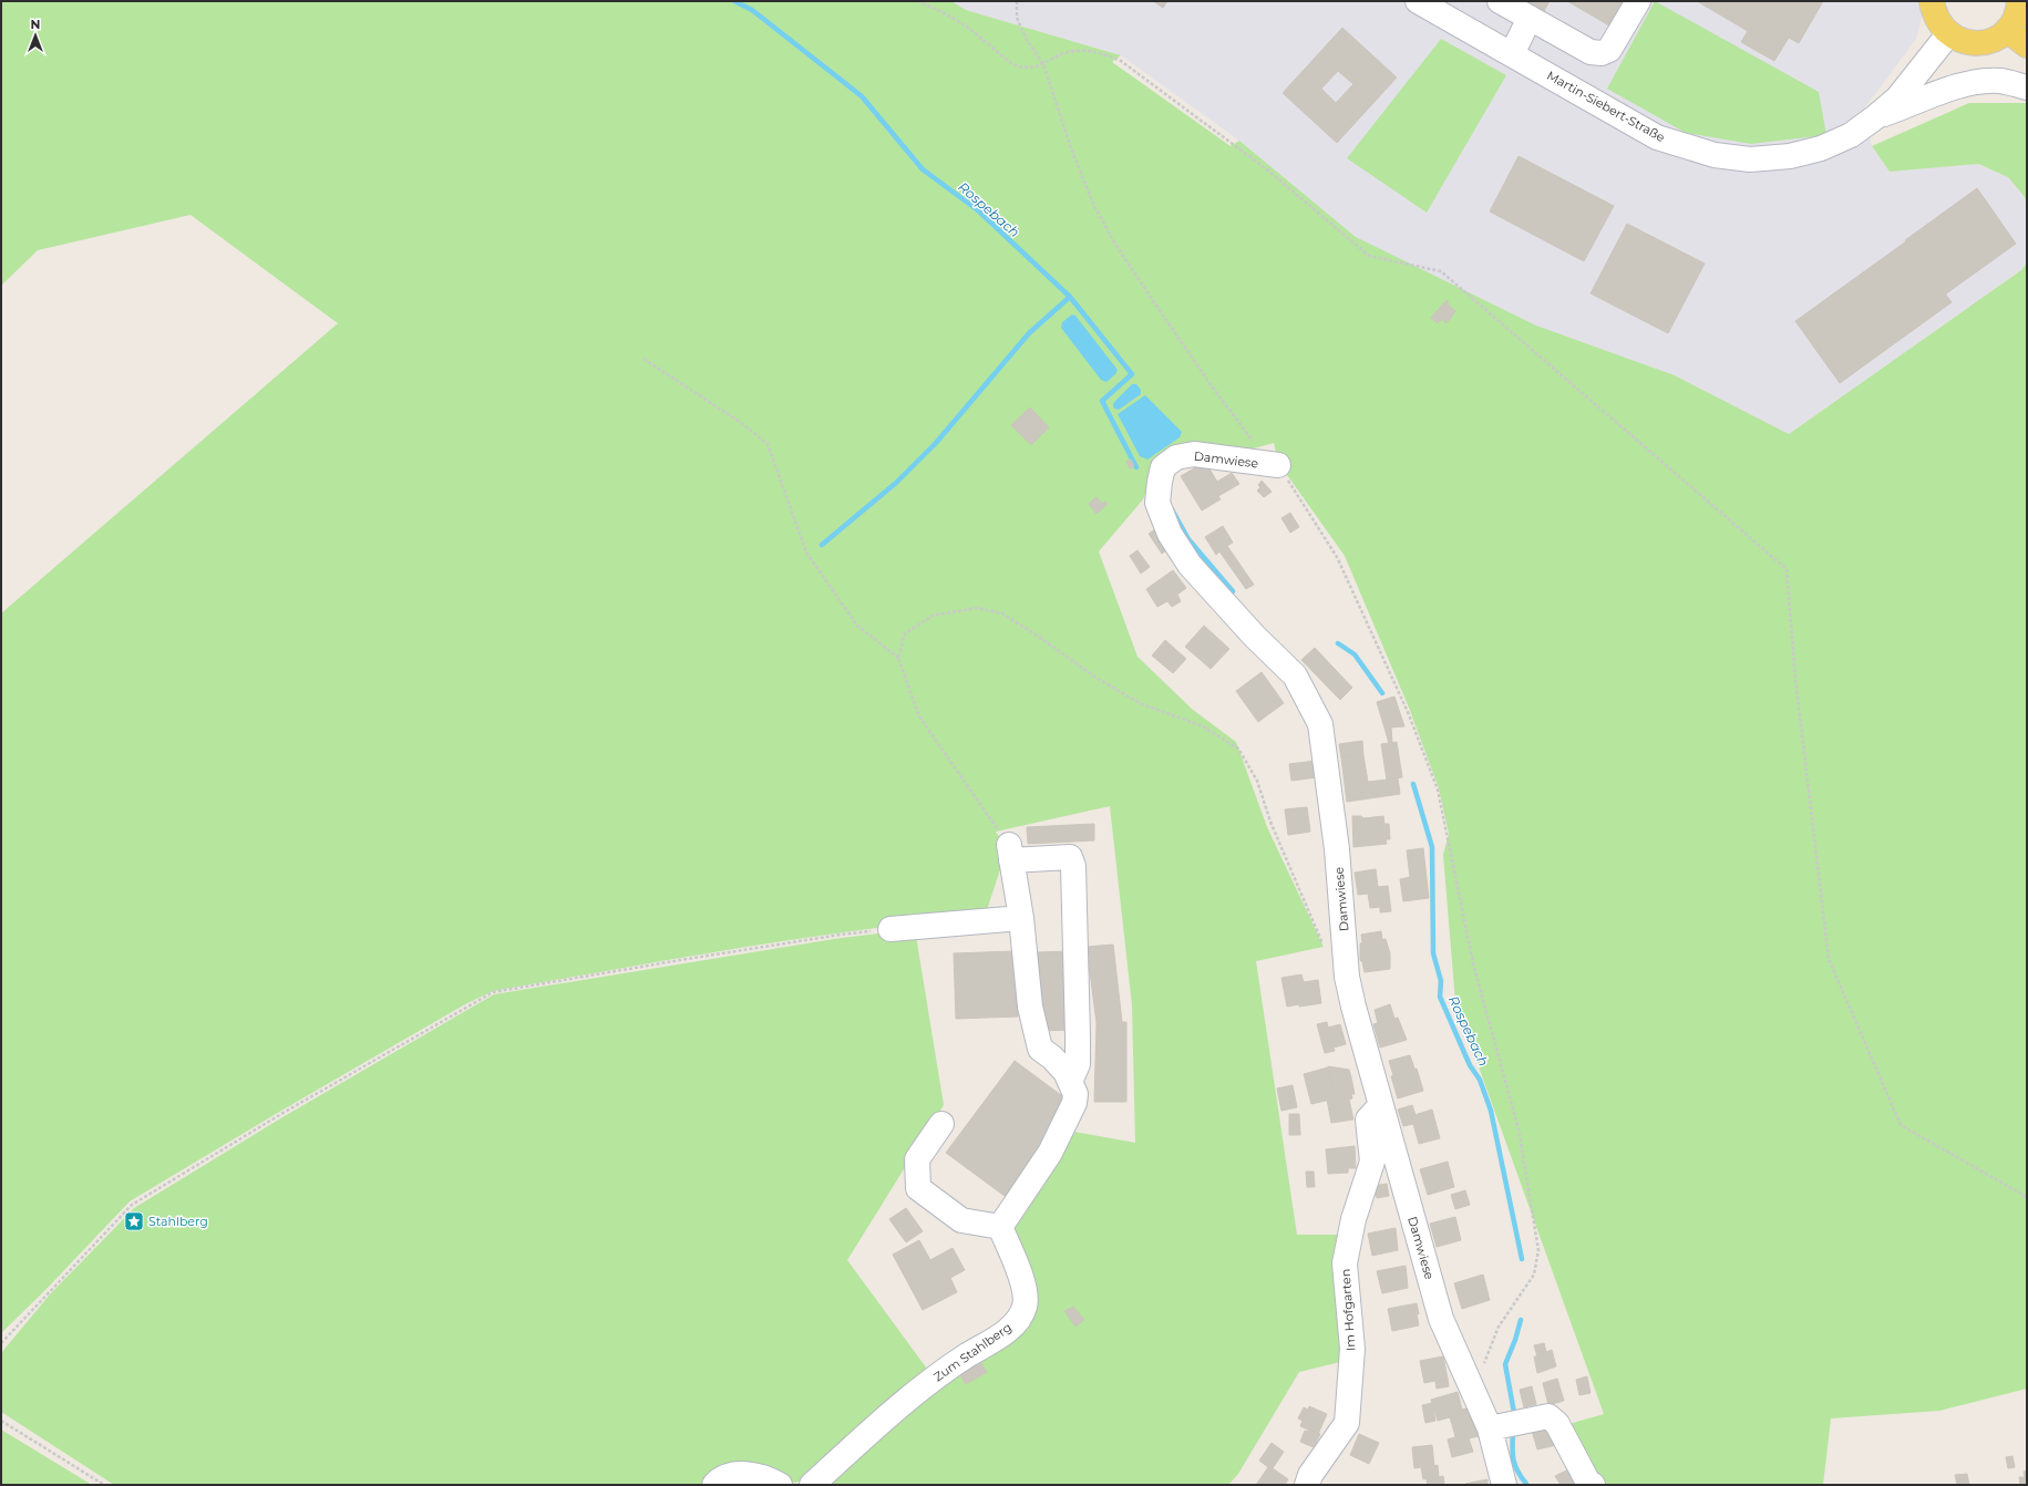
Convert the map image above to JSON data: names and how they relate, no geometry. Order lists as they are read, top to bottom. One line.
{"streets":{"street":["Martin-Siebert-Straße","Damwiese","Im Hofgarten","Zum Stahlberg"]},"crossings":[["Damwiese","Im Hofgarten"]],"water":["Rospebach"],"places":{"place":["Stahlberg"]},"north":"top"}
